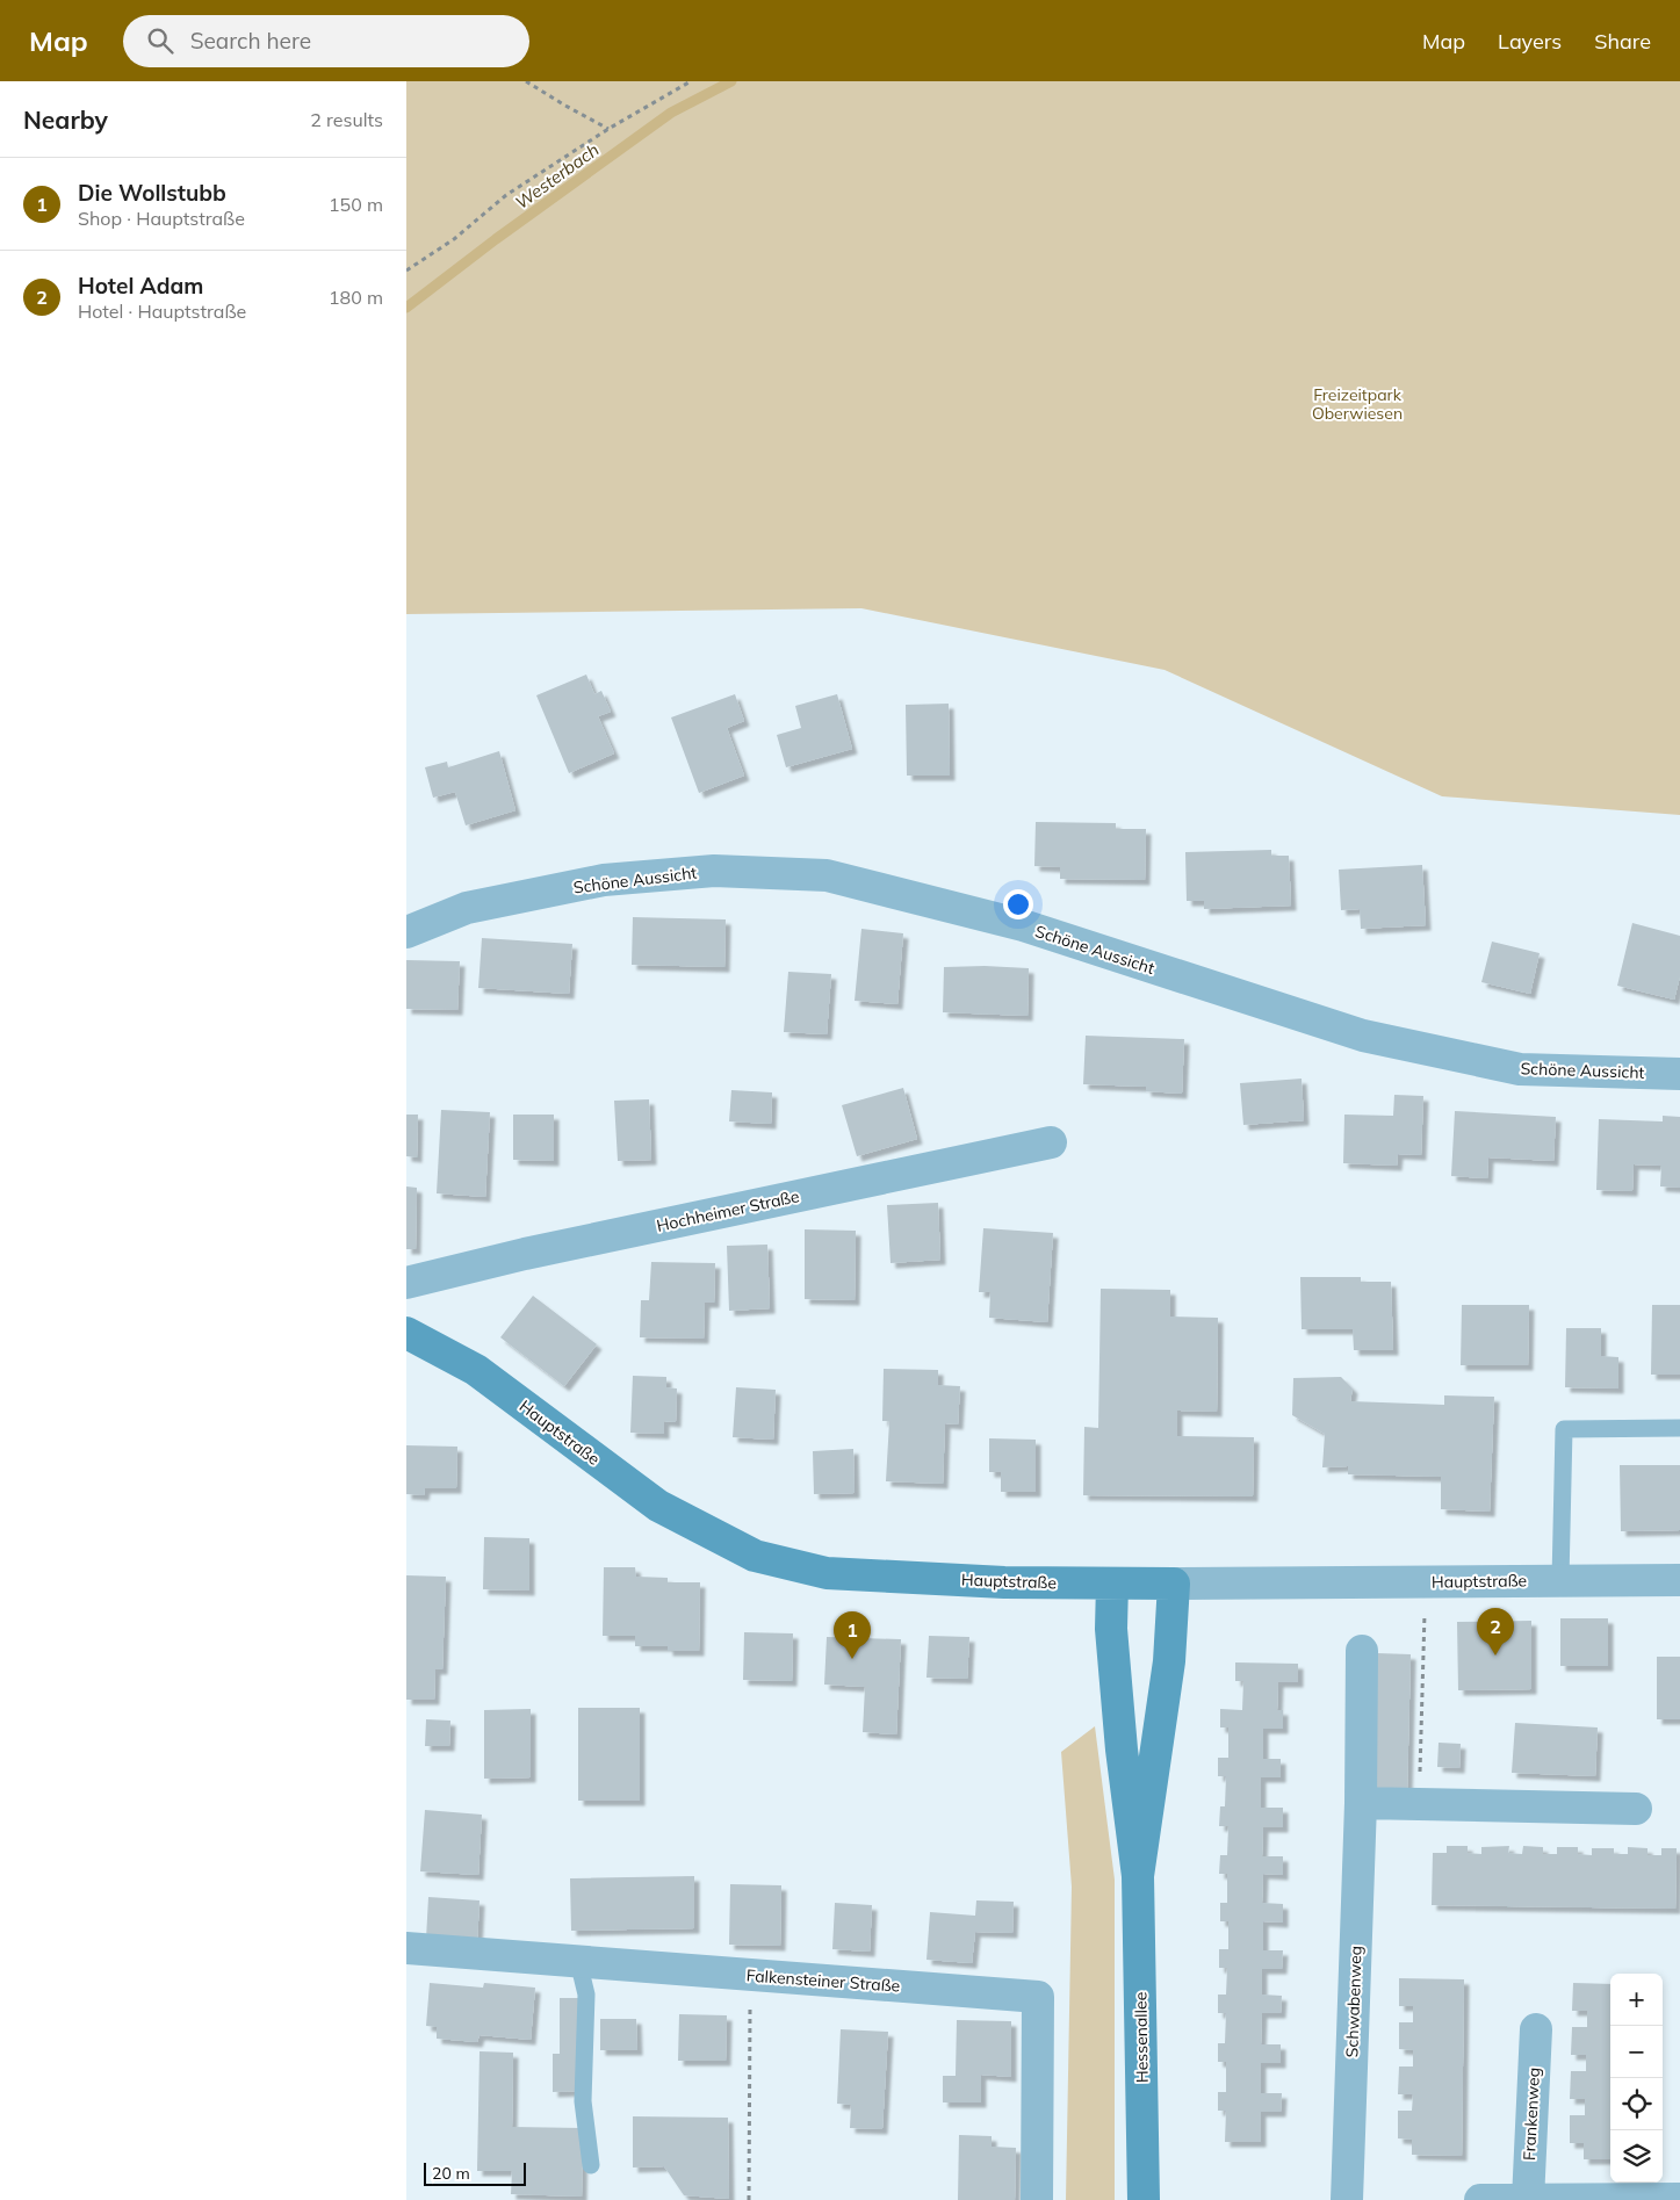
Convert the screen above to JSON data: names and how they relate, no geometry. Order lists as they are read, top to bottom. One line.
{"streets":{"main road":["Hauptstraße","Hessenallee"],"street":["Schöne Aussicht","Hochheimer Straße","Falkensteiner Straße","Schwabenweg","Frankenweg"]},"crossings":[["Hauptstraße","Hessenallee"]],"water":["Westerbach"],"parks":["Freizeitpark Oberwiesen"],"scale_bar":"20 m","page":{"header":"Map","search":"Search here","nav":["Map","Layers","Share"],"heading":["Nearby","2 results"],"list":[{"mark":"1","name":"Die Wollstubb","note":"Shop · Hauptstraße","value":"150 m"},{"mark":"2","name":"Hotel Adam","note":"Hotel · Hauptstraße","value":"180 m"}],"pins":["2","1"],"map_buttons":["+","−"],"scale":"20 m"}}
